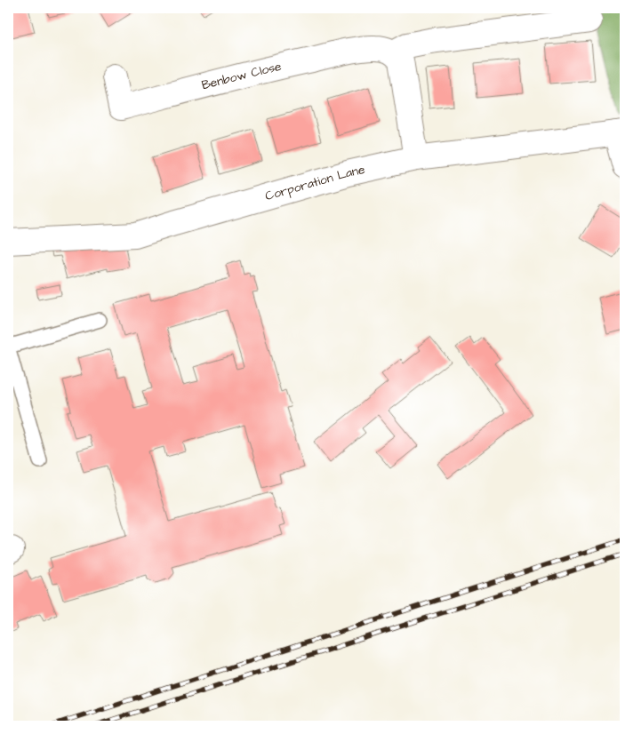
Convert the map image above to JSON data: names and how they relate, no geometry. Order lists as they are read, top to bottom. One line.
{"streets":{"street":["Benbow Close","Corporation Lane"]}}
